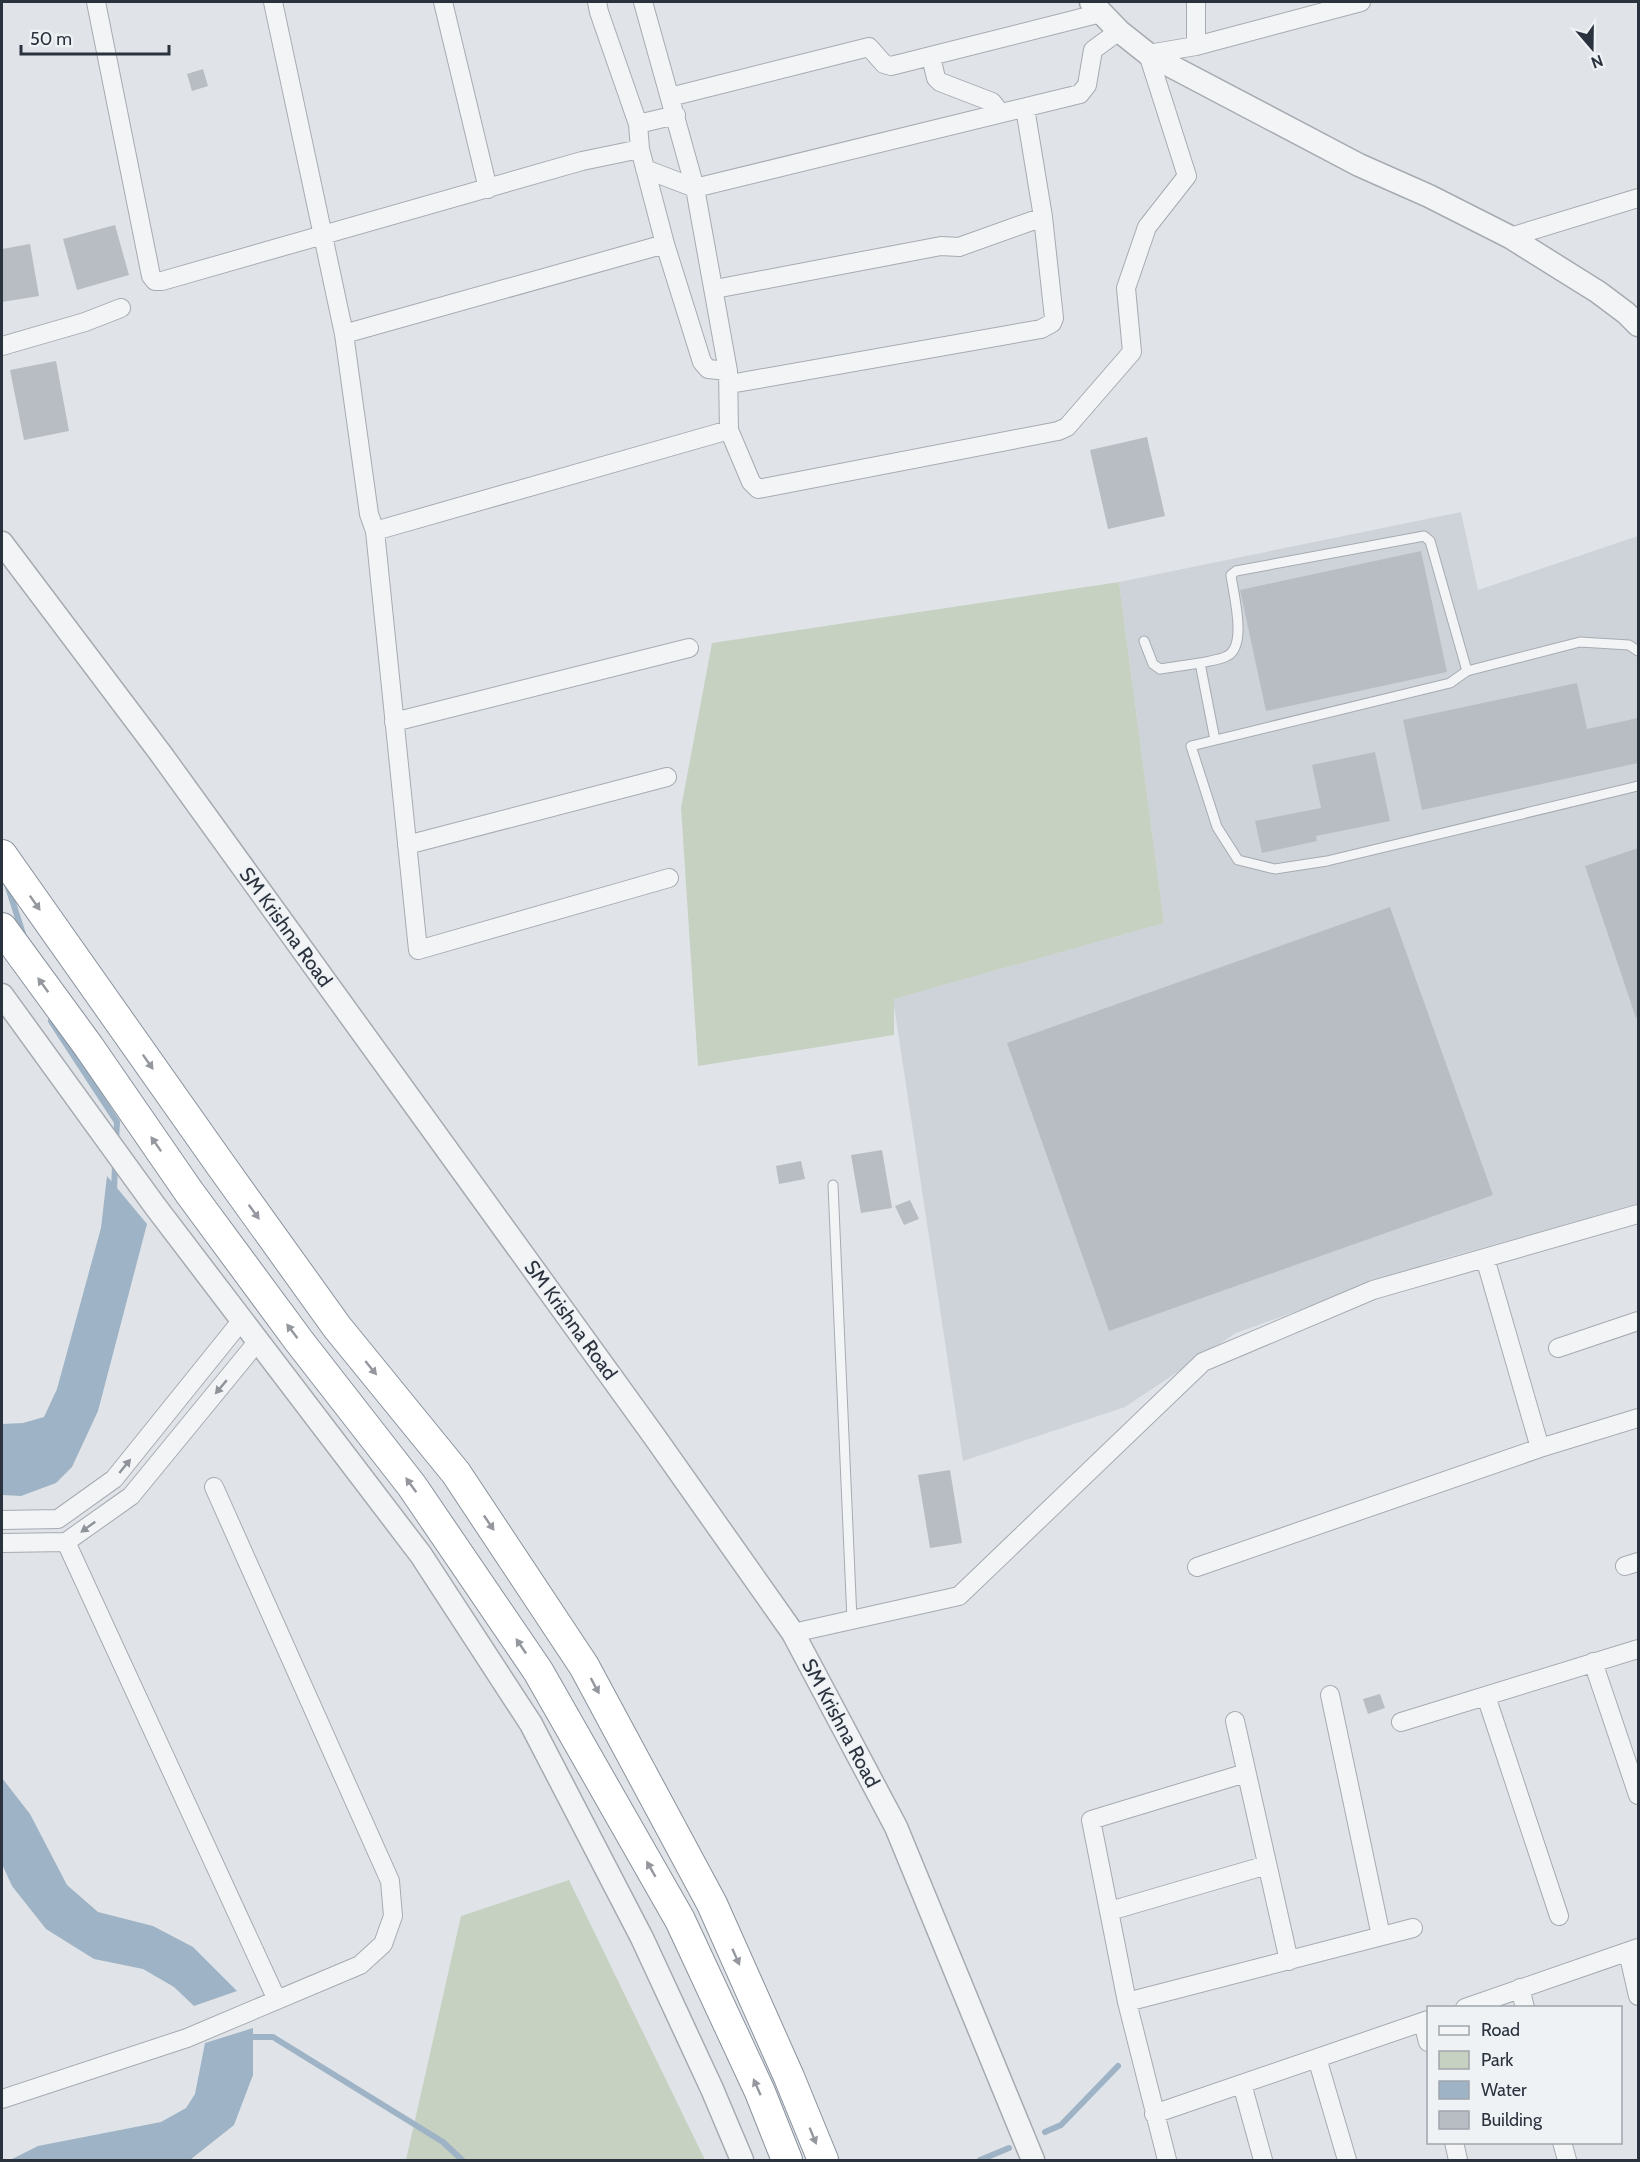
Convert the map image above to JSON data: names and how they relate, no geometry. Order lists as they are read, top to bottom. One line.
{"streets":{"street":["SM Krishna Road"]},"legend":["Road","Park","Water","Building"],"scale_bar":"50 m","north":"bottom"}
